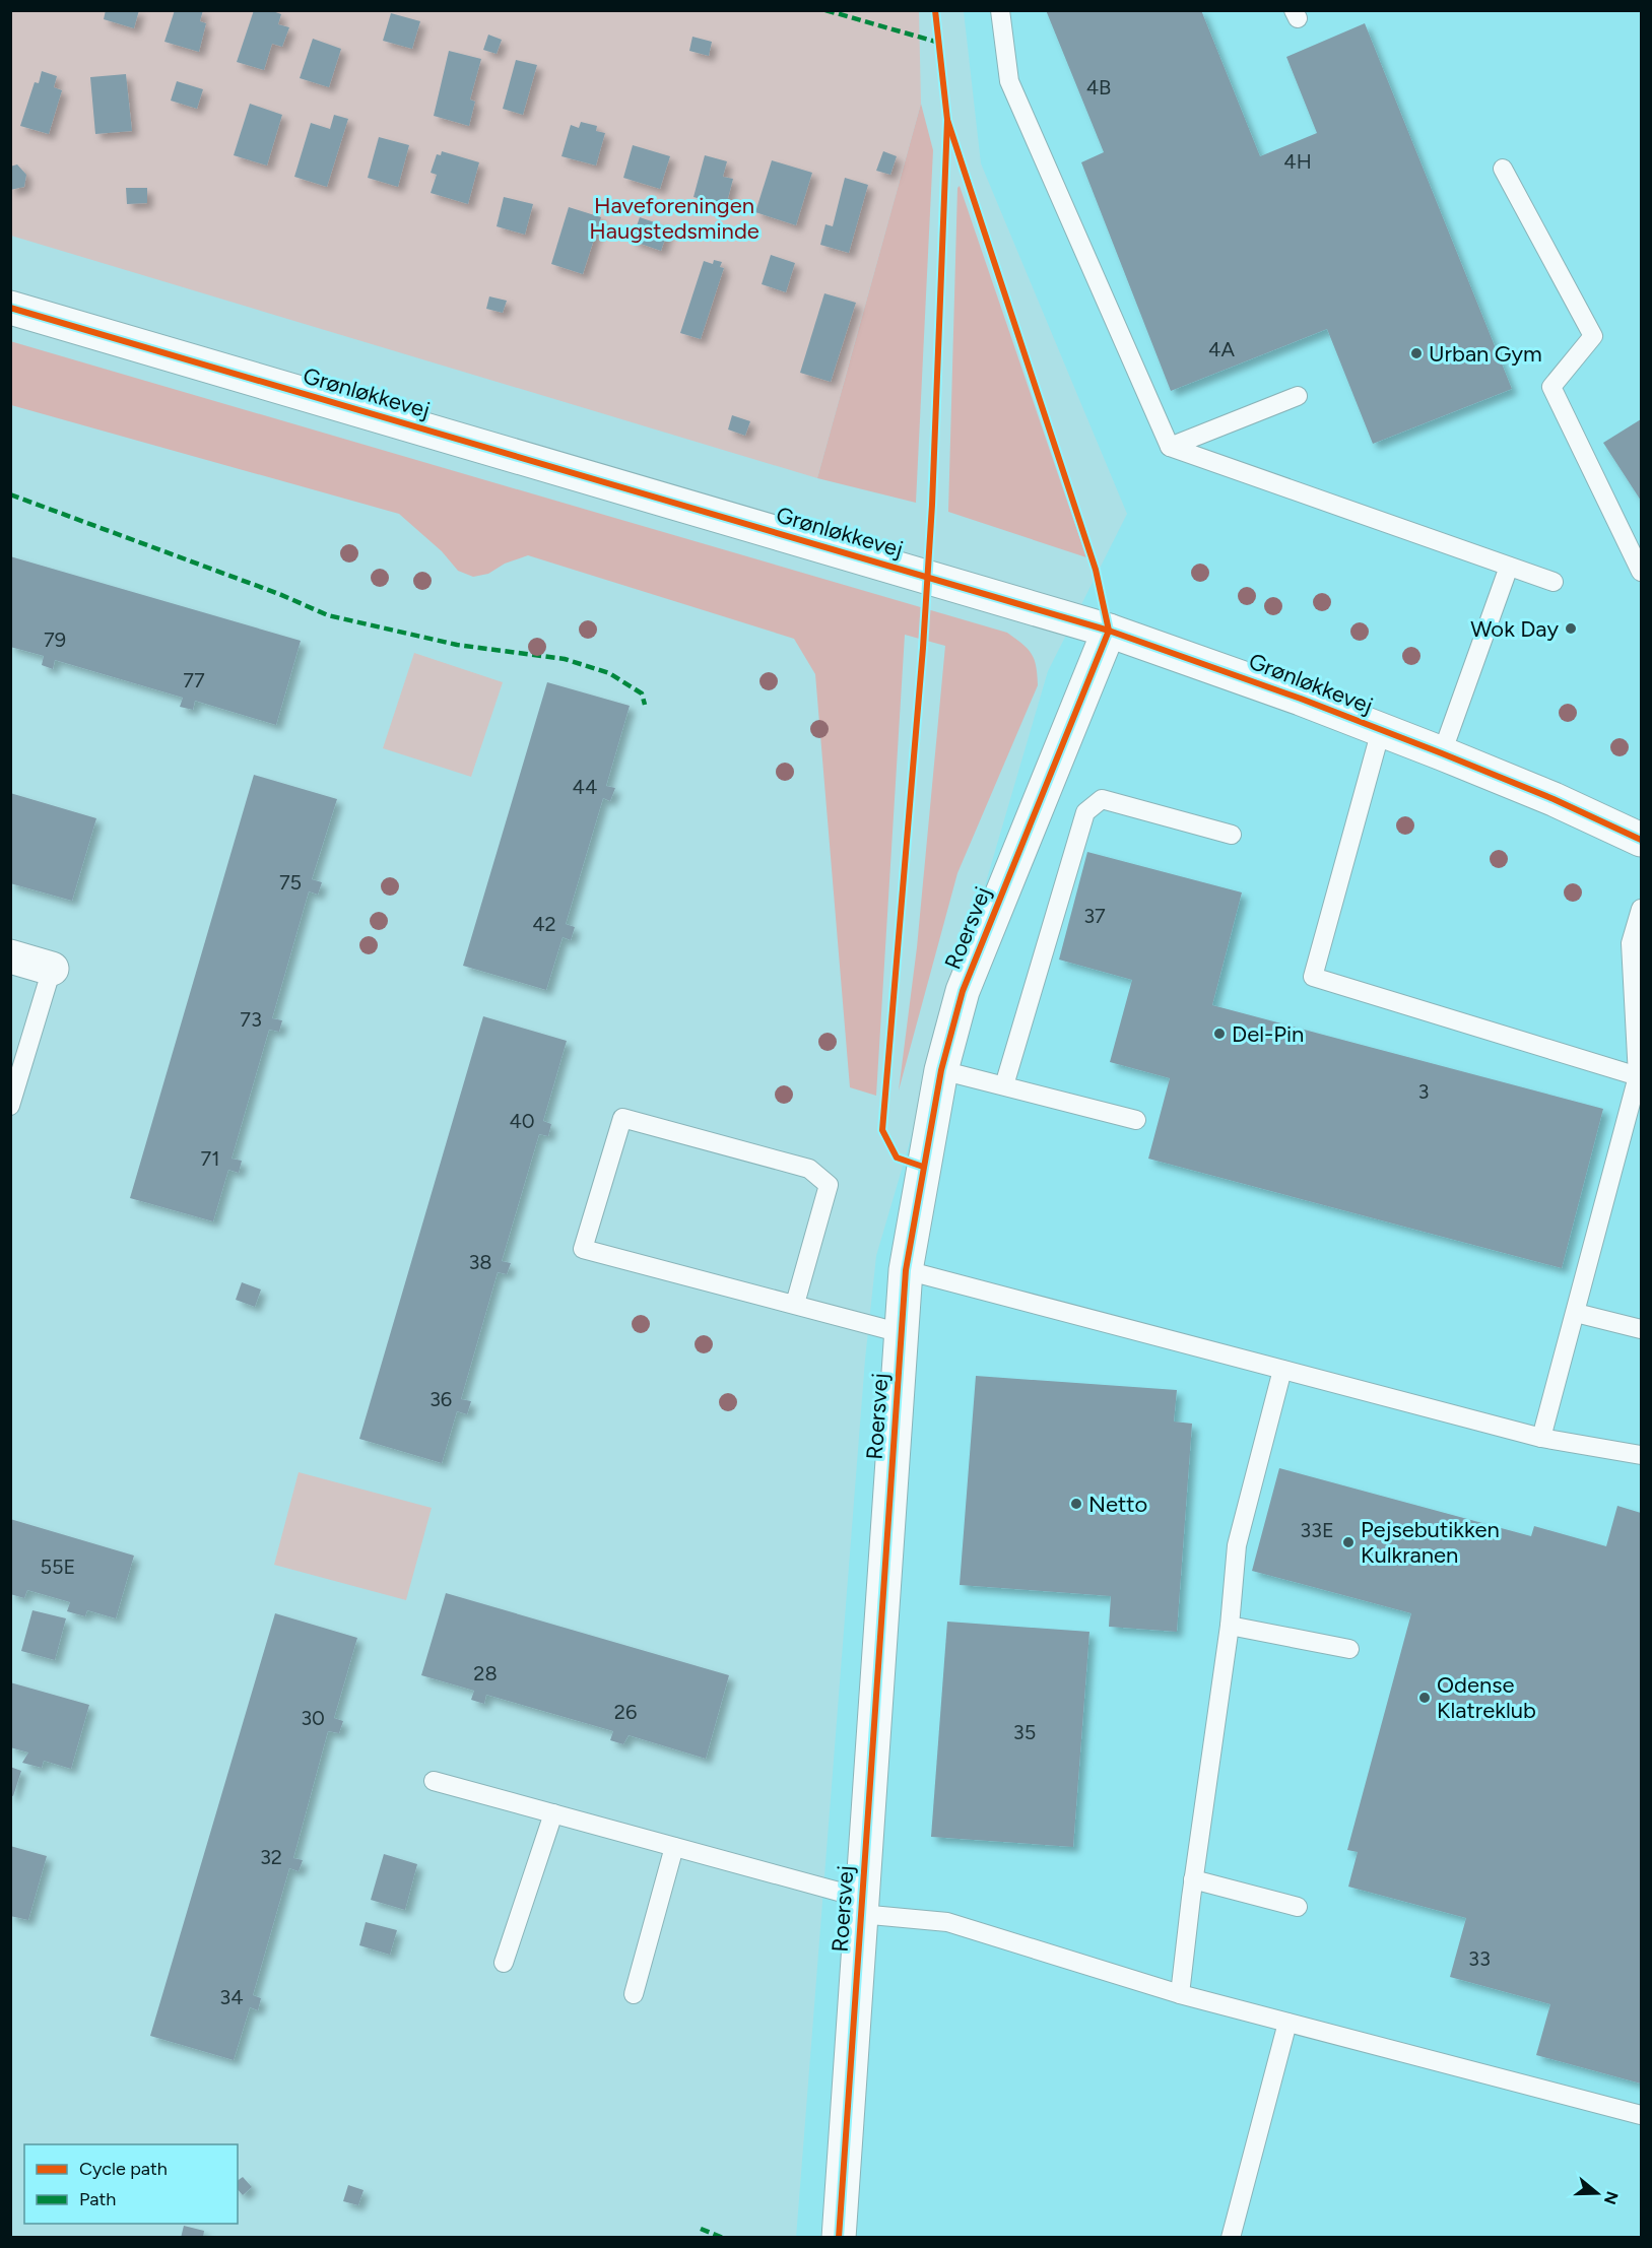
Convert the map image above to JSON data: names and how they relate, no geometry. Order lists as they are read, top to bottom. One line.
{"streets":{"street":["Grønløkkevej","Roersvej"]},"crossings":[["Grønløkkevej","Roersvej"]],"parks":["Haveforeningen Haugstedsminde"],"places":["Urban Gym","Wok Day","Del-Pin","Netto","Pejsebutikken Kulkranen","Odense Klatreklub"],"house_numbers":["4B","4H","4A","79","77","44","75","37","42","73","3","40","71","38","36","33E","55E","28","26","30","35","32","33","34"],"legend":["Cycle path","Path"],"north":"right"}
